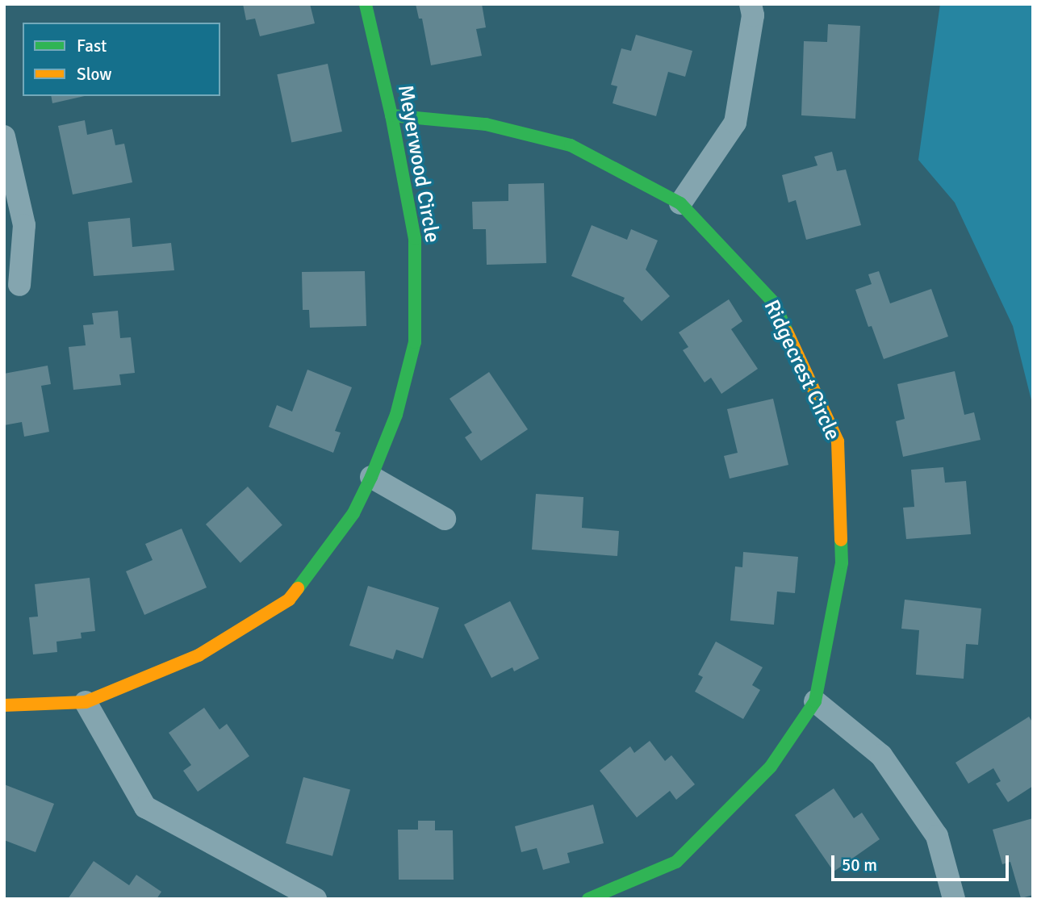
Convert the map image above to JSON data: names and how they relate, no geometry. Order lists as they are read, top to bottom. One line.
{"streets":{"street":["Meyerwood Circle","Ridgecrest Circle"]},"crossings":[["Meyerwood Circle","Ridgecrest Circle"]],"legend":["Fast","Slow"],"scale_bar":"50 m"}
